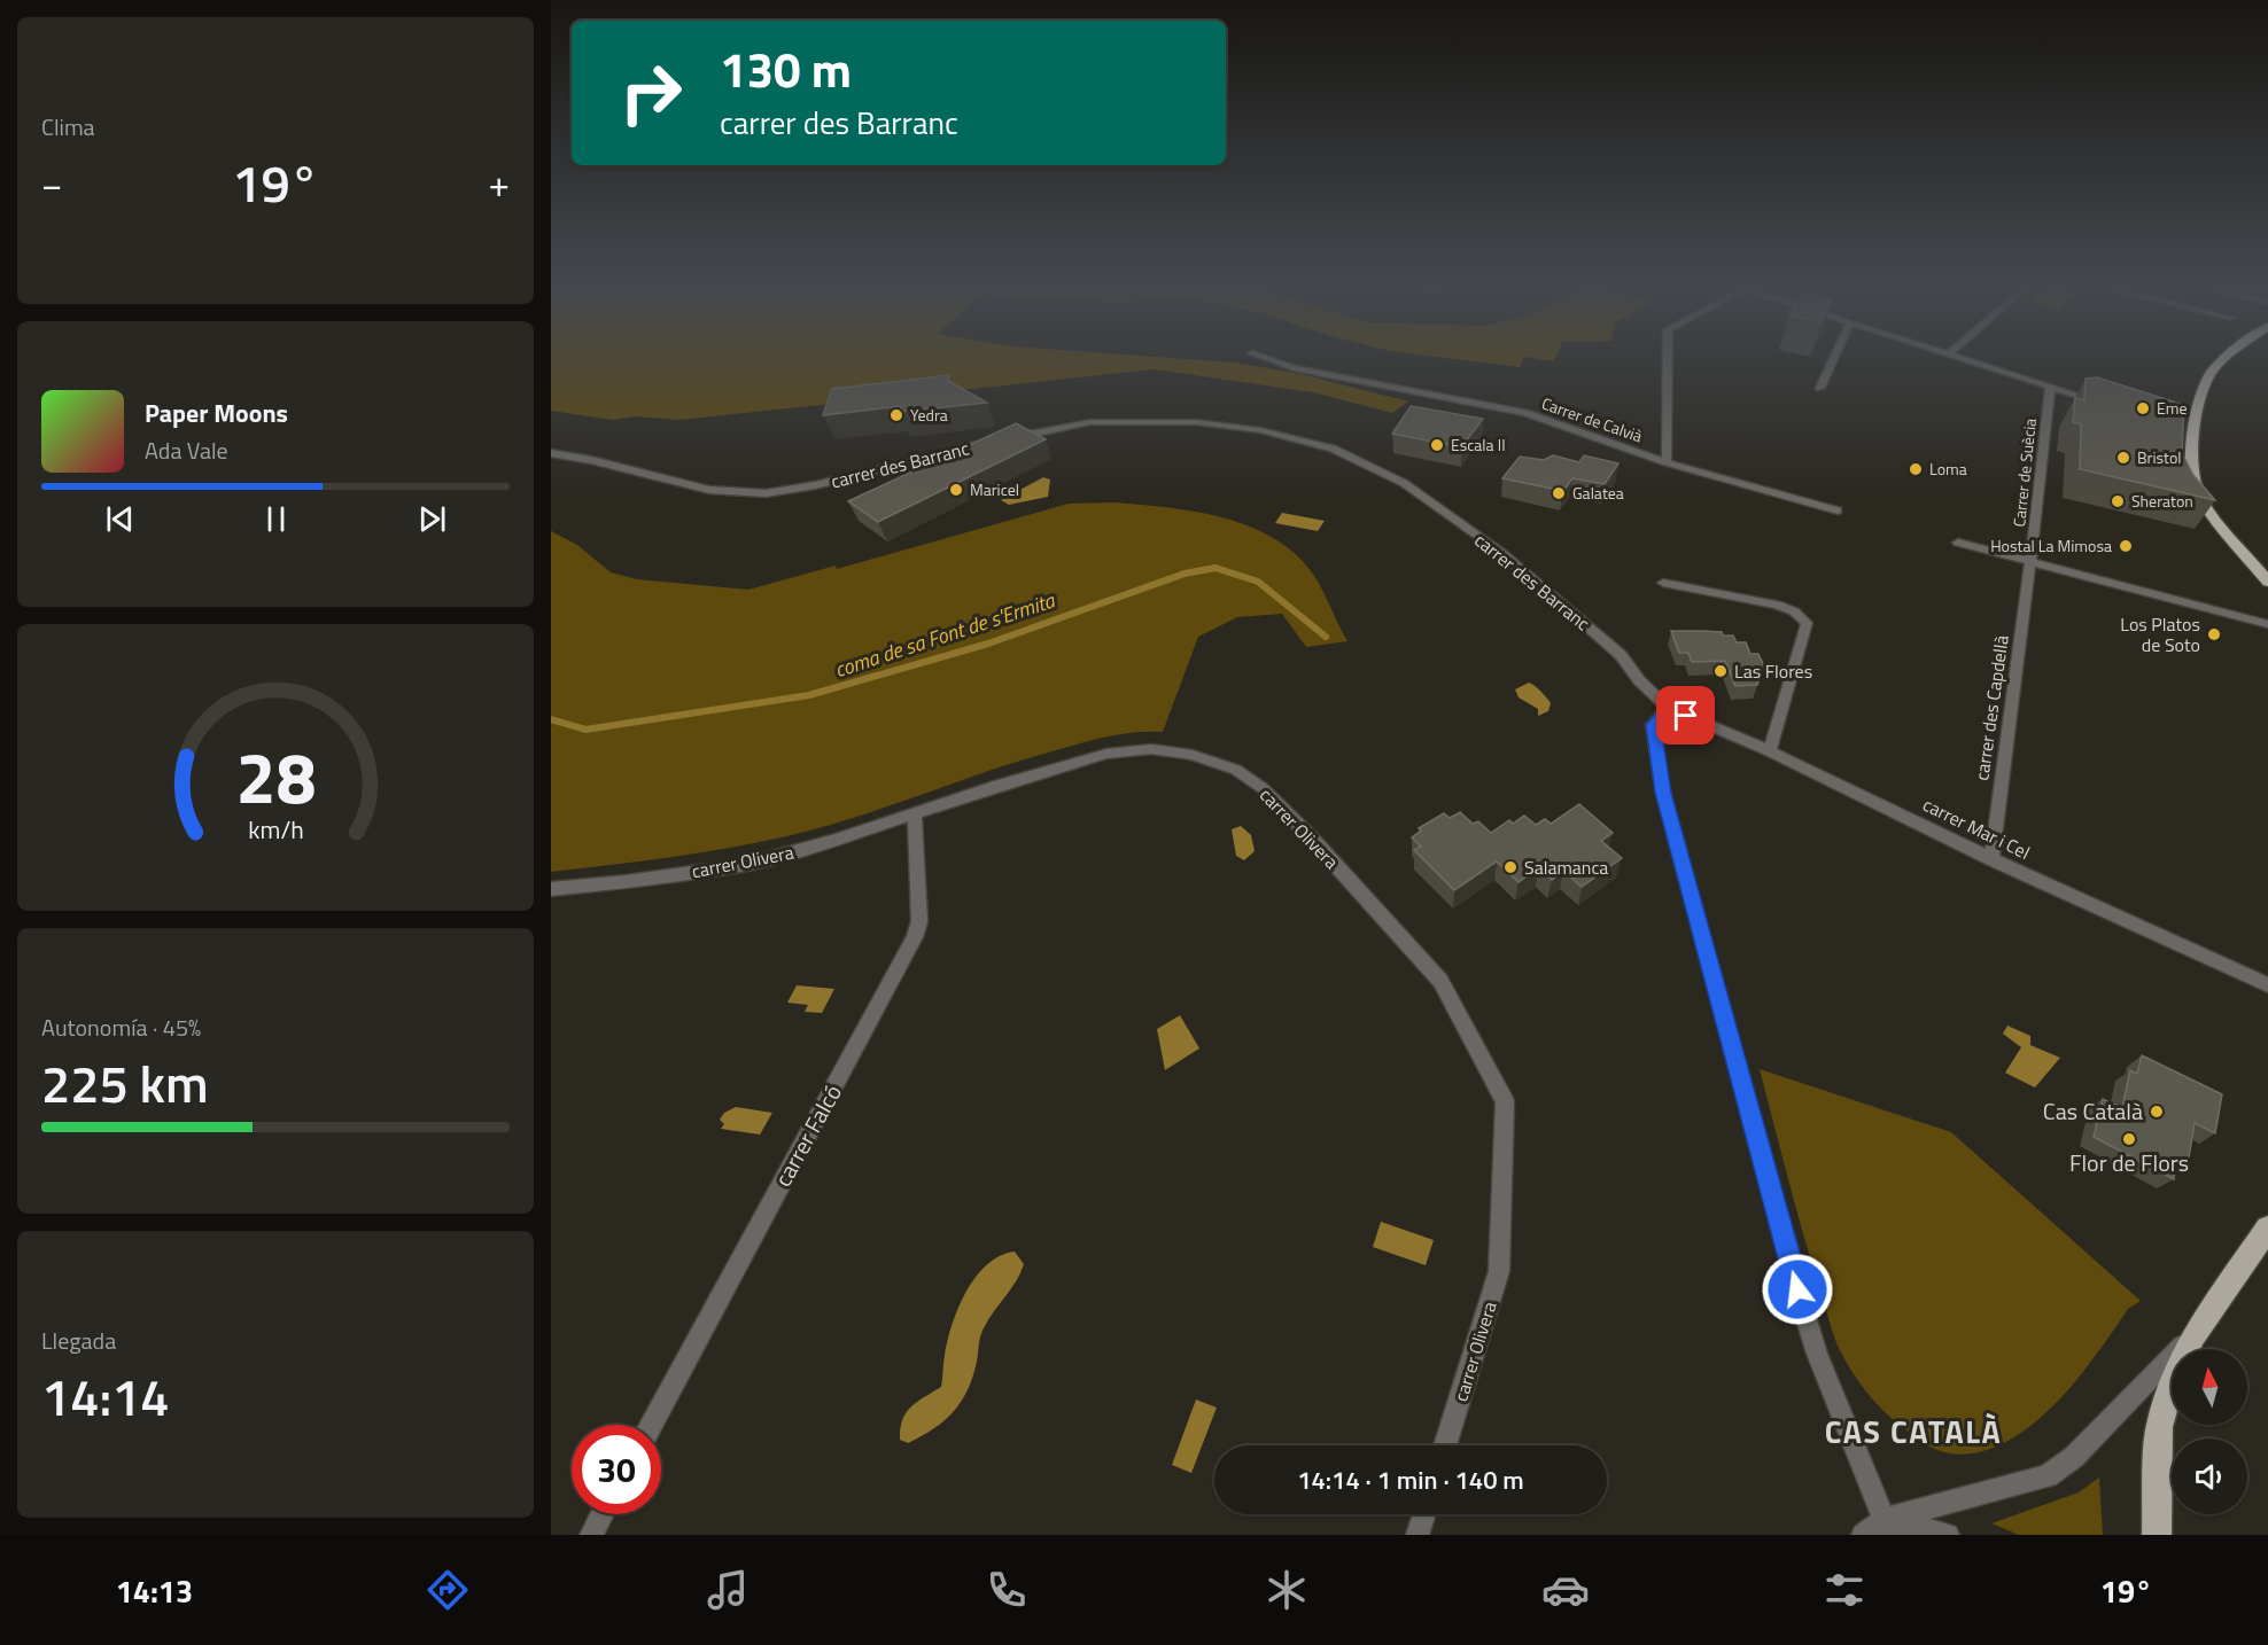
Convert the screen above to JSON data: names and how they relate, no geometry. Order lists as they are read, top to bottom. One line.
{"streets":{"street":["Carrer de Calvià","carrer des Barranc","Carrer de Suècia","carrer des Capdellà","carrer Olivera","carrer Mar i Cel","carrer Falcó"]},"crossings":[["carrer des Barranc","carrer Mar i Cel"],["Carrer de Suècia","carrer des Capdellà"],["carrer des Capdellà","carrer Mar i Cel"],["carrer Olivera","carrer Falcó"]],"districts":["CAS CATALÀ"],"water":["coma de sa Font de s'Ermita"],"places":["Eme","Yedra","Escala II","Bristol","Loma","Maricel","Galatea","Sheraton","Hostal La Mimosa","Los Platos de Soto","Las Flores","Salamanca","Cas Català","Flor de Flors"],"north":"top","page":{"tile":["Clima",["Autonomía · 45%","225 km"],["Llegada","14:14"]],"turn":["130 m","carrer des Barranc"],"heat":["−","19°","+"],"song":["Paper Moons","Ada Vale"],"limit":"30","trip":"14:14 · 1 min · 140 m","tabs":["14:13","19°"],"gauge":["28","km/h"]}}
